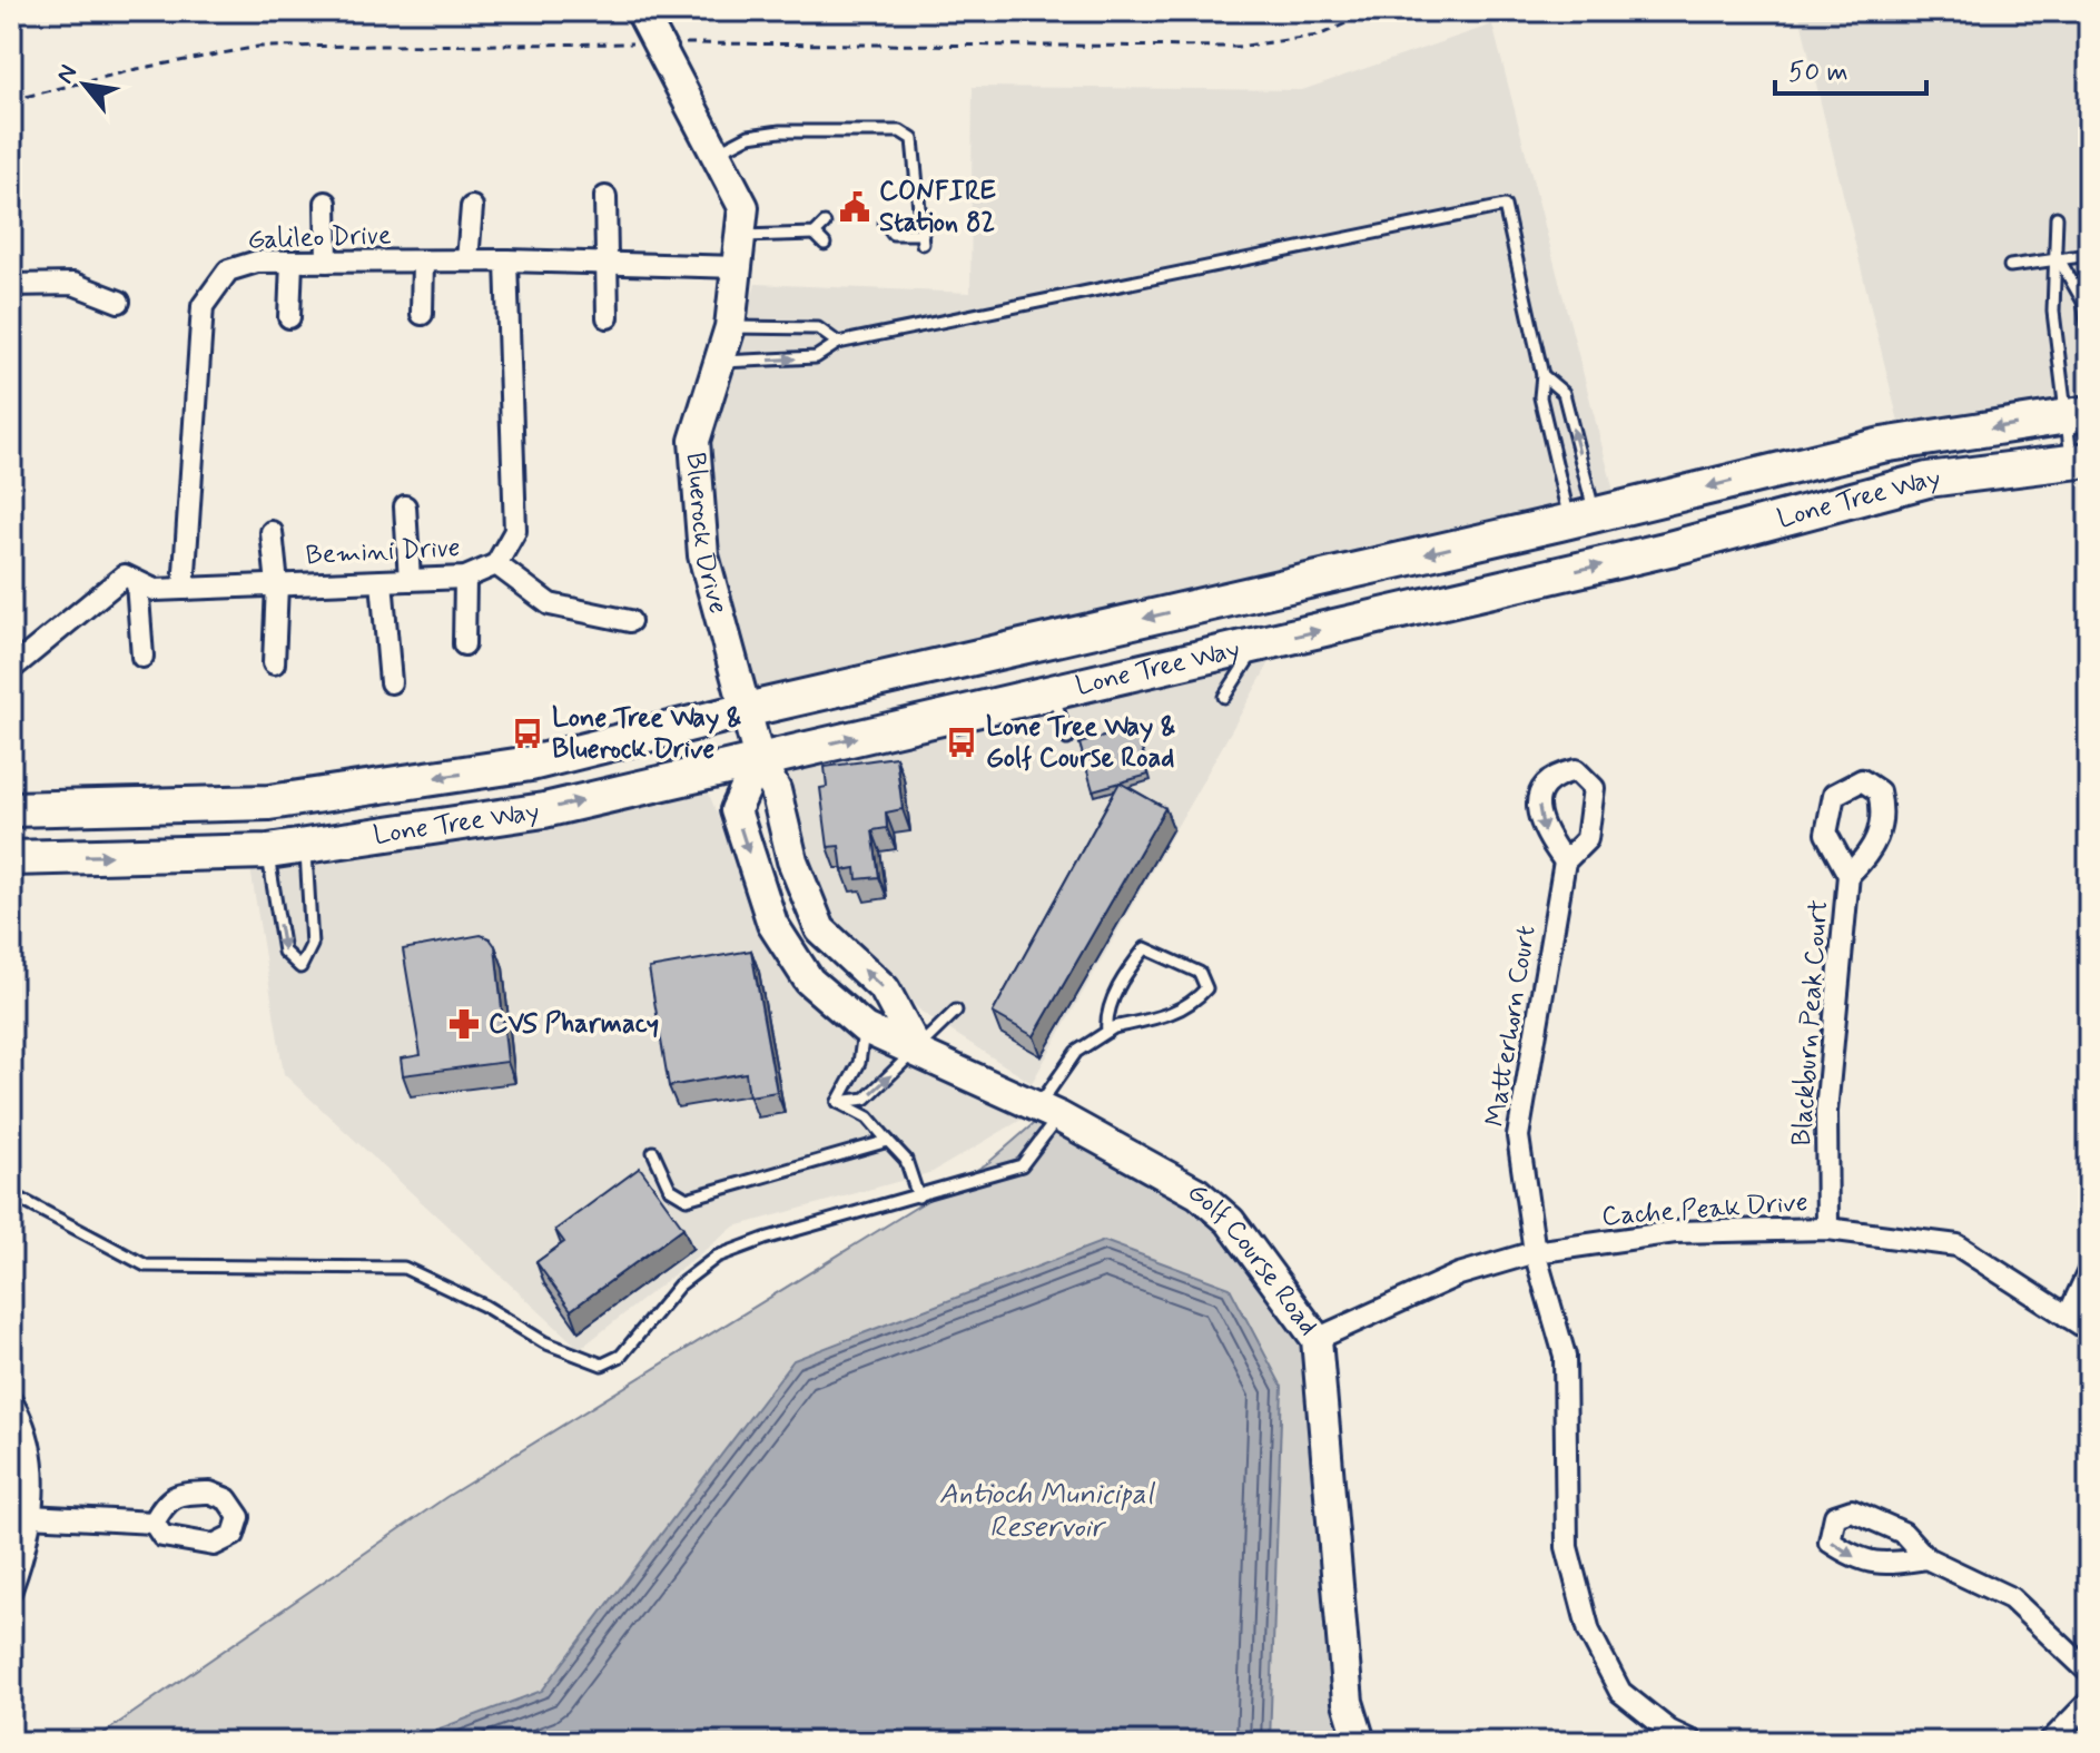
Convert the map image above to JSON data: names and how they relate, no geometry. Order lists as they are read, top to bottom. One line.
{"streets":{"main road":["Lone Tree Way"],"street":["Galileo Drive","Bluerock Drive","Bemini Drive","Blackburn Peak Court","Matterhorn Court","Cache Peak Drive","Golf Course Road"]},"crossings":[["Galileo Drive","Bluerock Drive"],["Galileo Drive","Bemini Drive"],["Lone Tree Way","Bluerock Drive"],["Lone Tree Way","Golf Course Road"],["Bluerock Drive","Golf Course Road"],["Blackburn Peak Court","Cache Peak Drive"],["Matterhorn Court","Cache Peak Drive"],["Cache Peak Drive","Golf Course Road"]],"water":["Antioch Municipal Reservoir"],"places":{"public building":["CONFIRE Station 82"],"bus stop":["Lone Tree Way & Bluerock Drive","Lone Tree Way & Golf Course Road"],"pharmacy":["CVS Pharmacy"]},"scale_bar":"50 m","north":"top left"}
